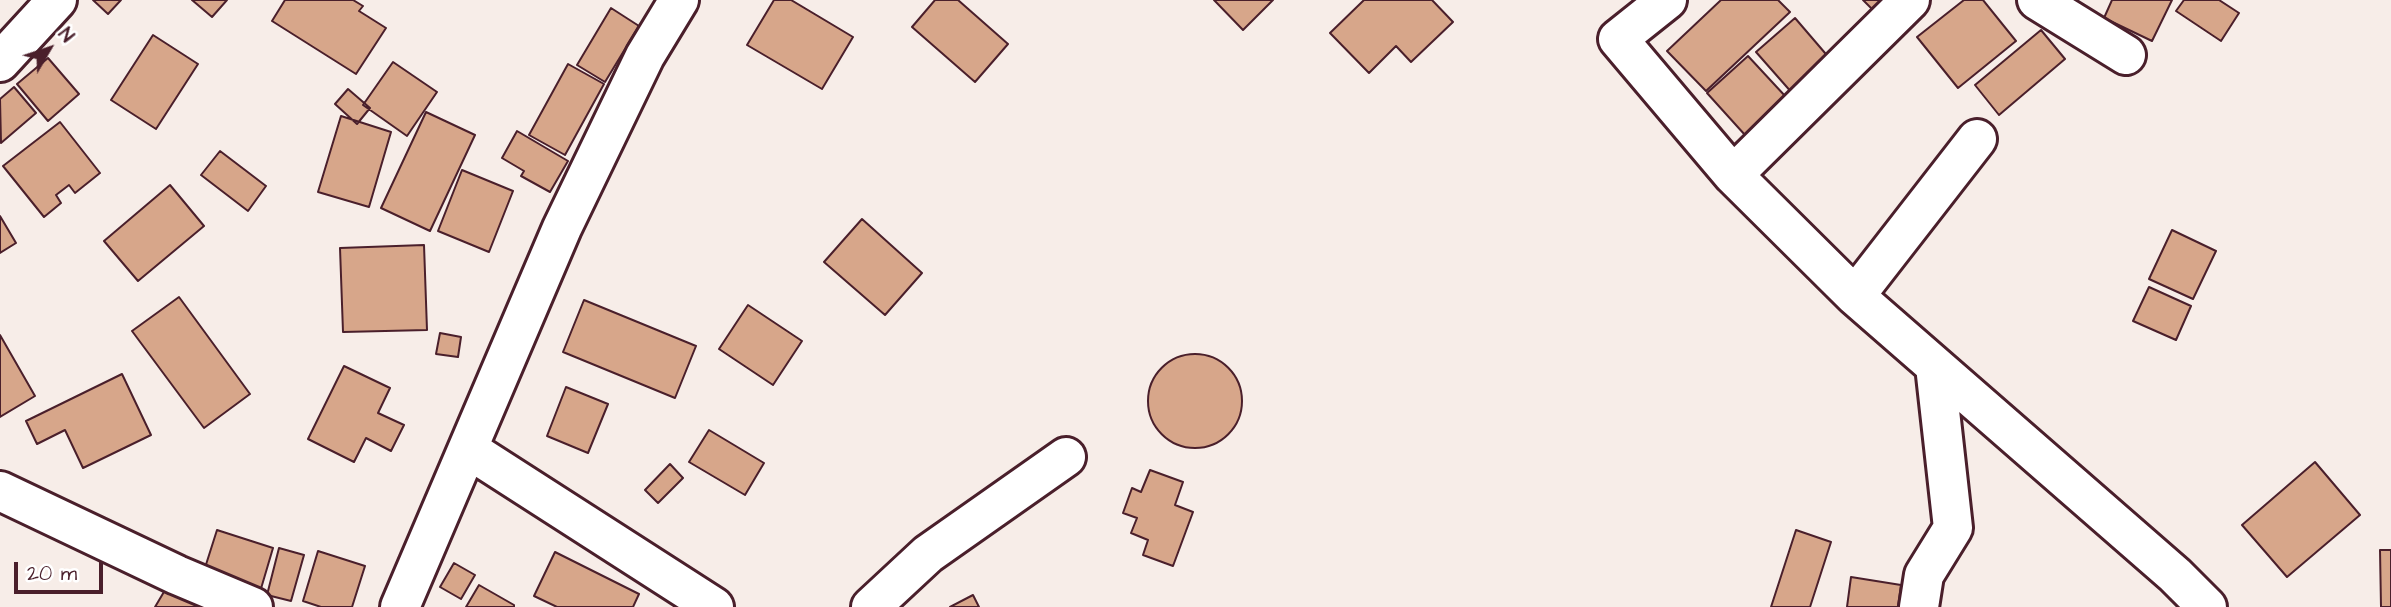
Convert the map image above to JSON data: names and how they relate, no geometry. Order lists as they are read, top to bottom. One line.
{"scale_bar":"20 m","north":"top right"}
